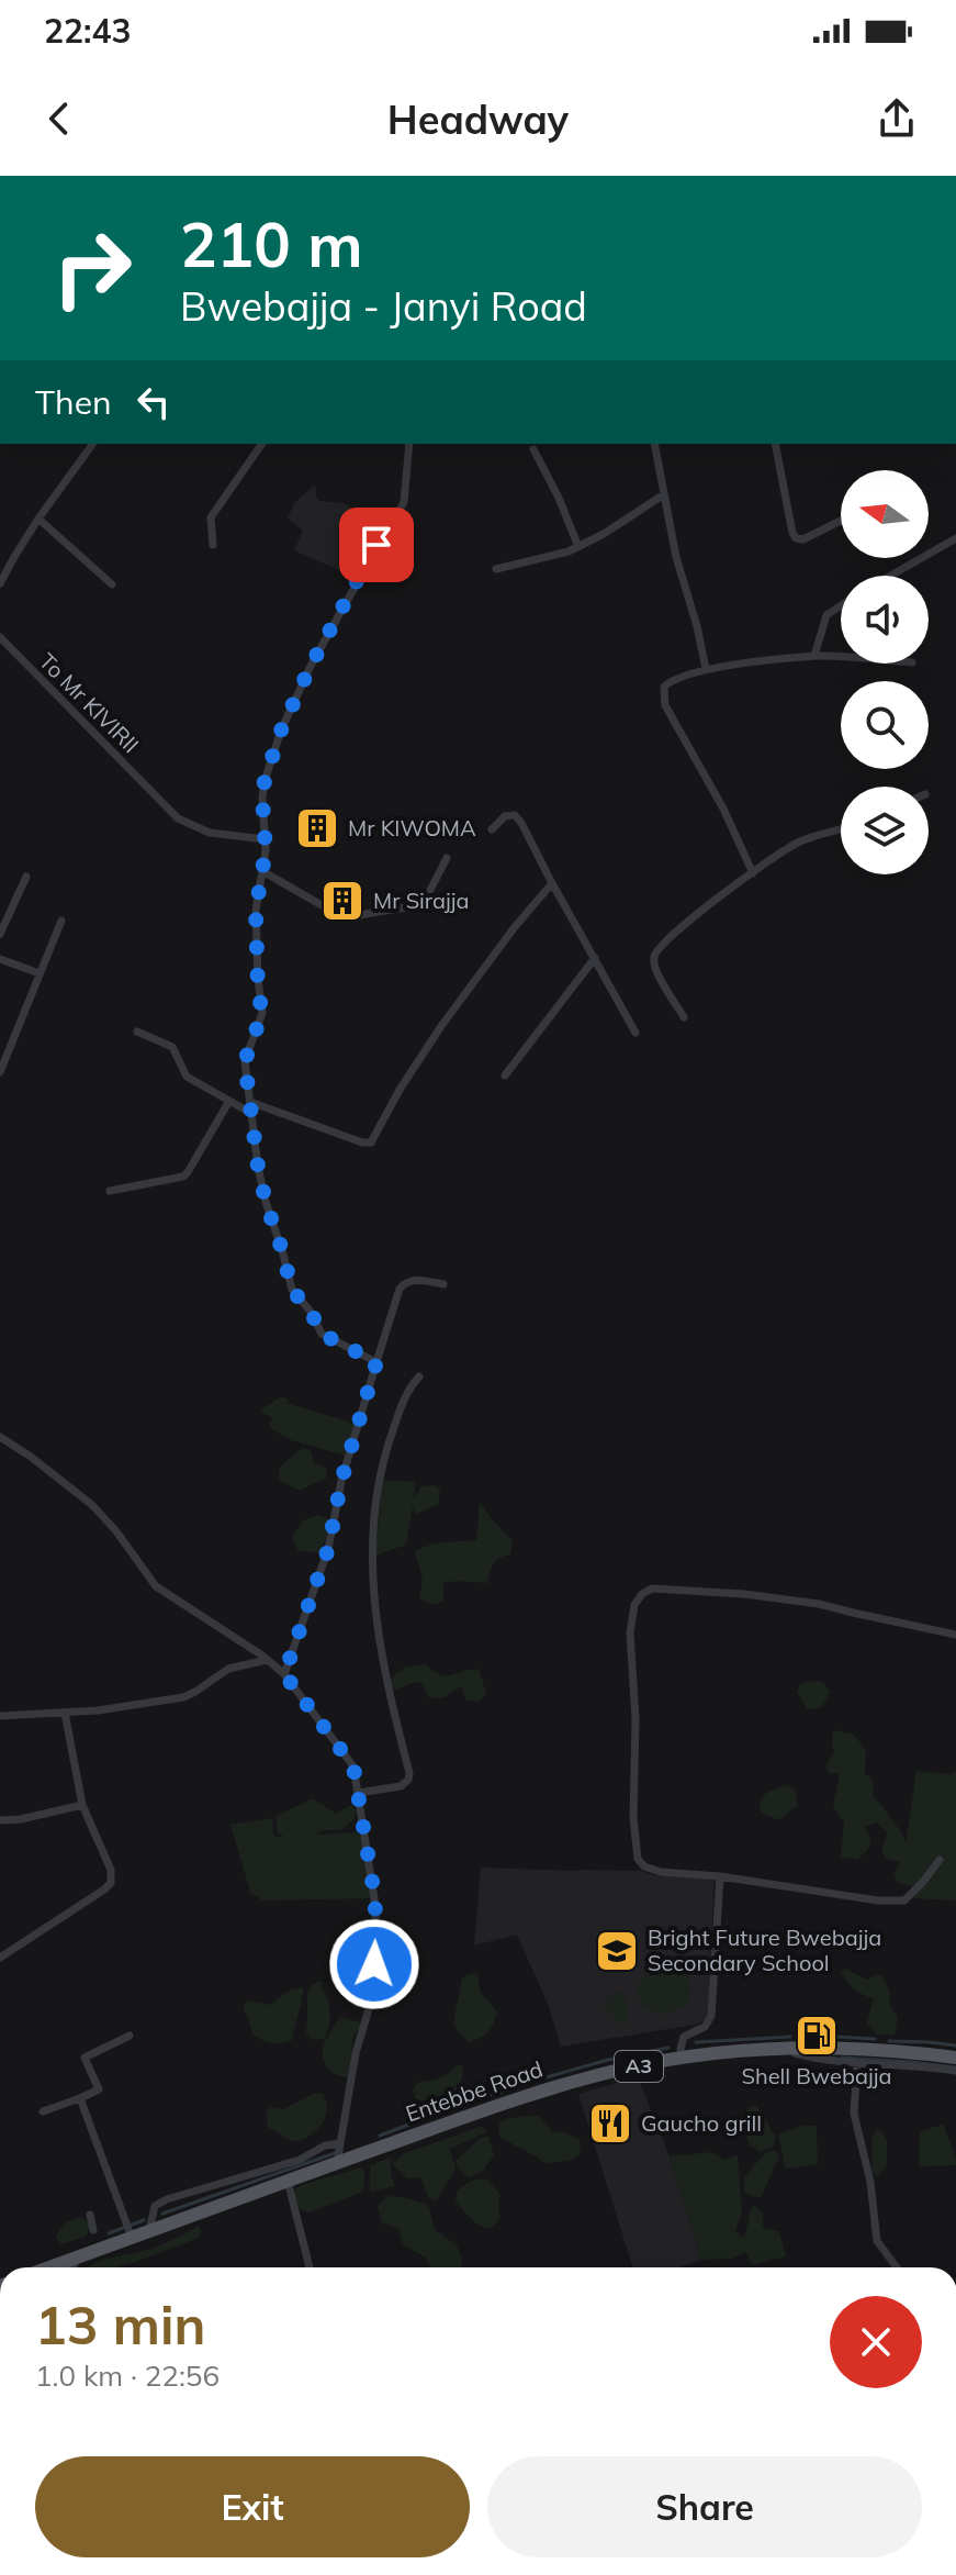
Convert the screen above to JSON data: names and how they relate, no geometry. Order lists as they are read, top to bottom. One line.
{"streets":{"main road":["A3","Entebbe Road"],"street":["To Mr KIVIRII"]},"places":{"building":["Mr KIWOMA","Mr Sirajja"],"school or university":["Bright Future Bwebajja Secondary School"],"fuel station":["Shell Bwebajja"],"restaurant":["Gaucho grill"]},"north":"left","page":{"status":"22:43","header":"Headway","turn":["210 m","Bwebajja - Janyi Road"],"then":"Then","heading":["13 min","1.0 km · 22:56"],"buttons":["Exit","Share"]}}
